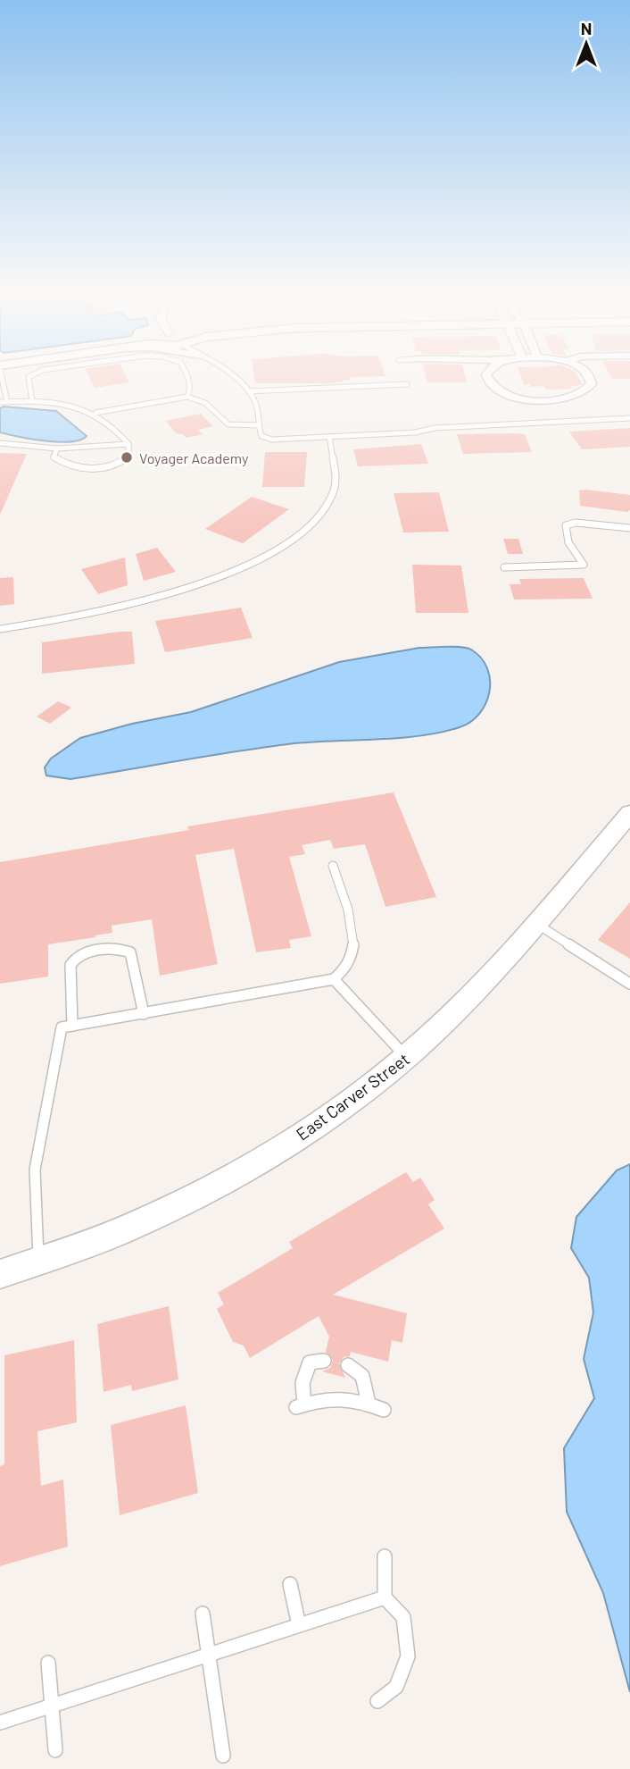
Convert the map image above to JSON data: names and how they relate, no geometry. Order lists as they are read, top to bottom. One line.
{"streets":{"street":["East Carver Street"]},"places":["Voyager Academy"],"north":"top"}
